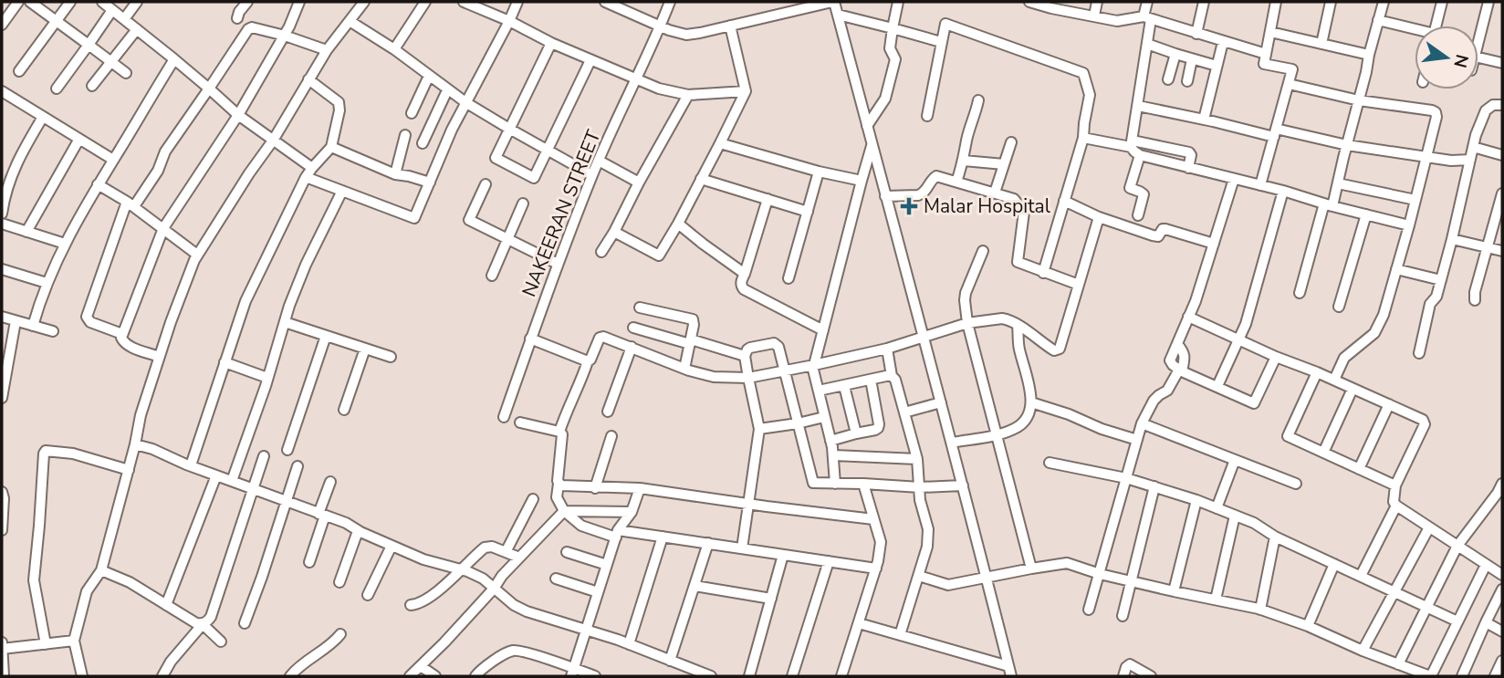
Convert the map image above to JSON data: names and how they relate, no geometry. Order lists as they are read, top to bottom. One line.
{"streets":{"street":["NAKEERAN STREET"]},"places":{"health":["Malar Hospital"]},"north":"right"}
